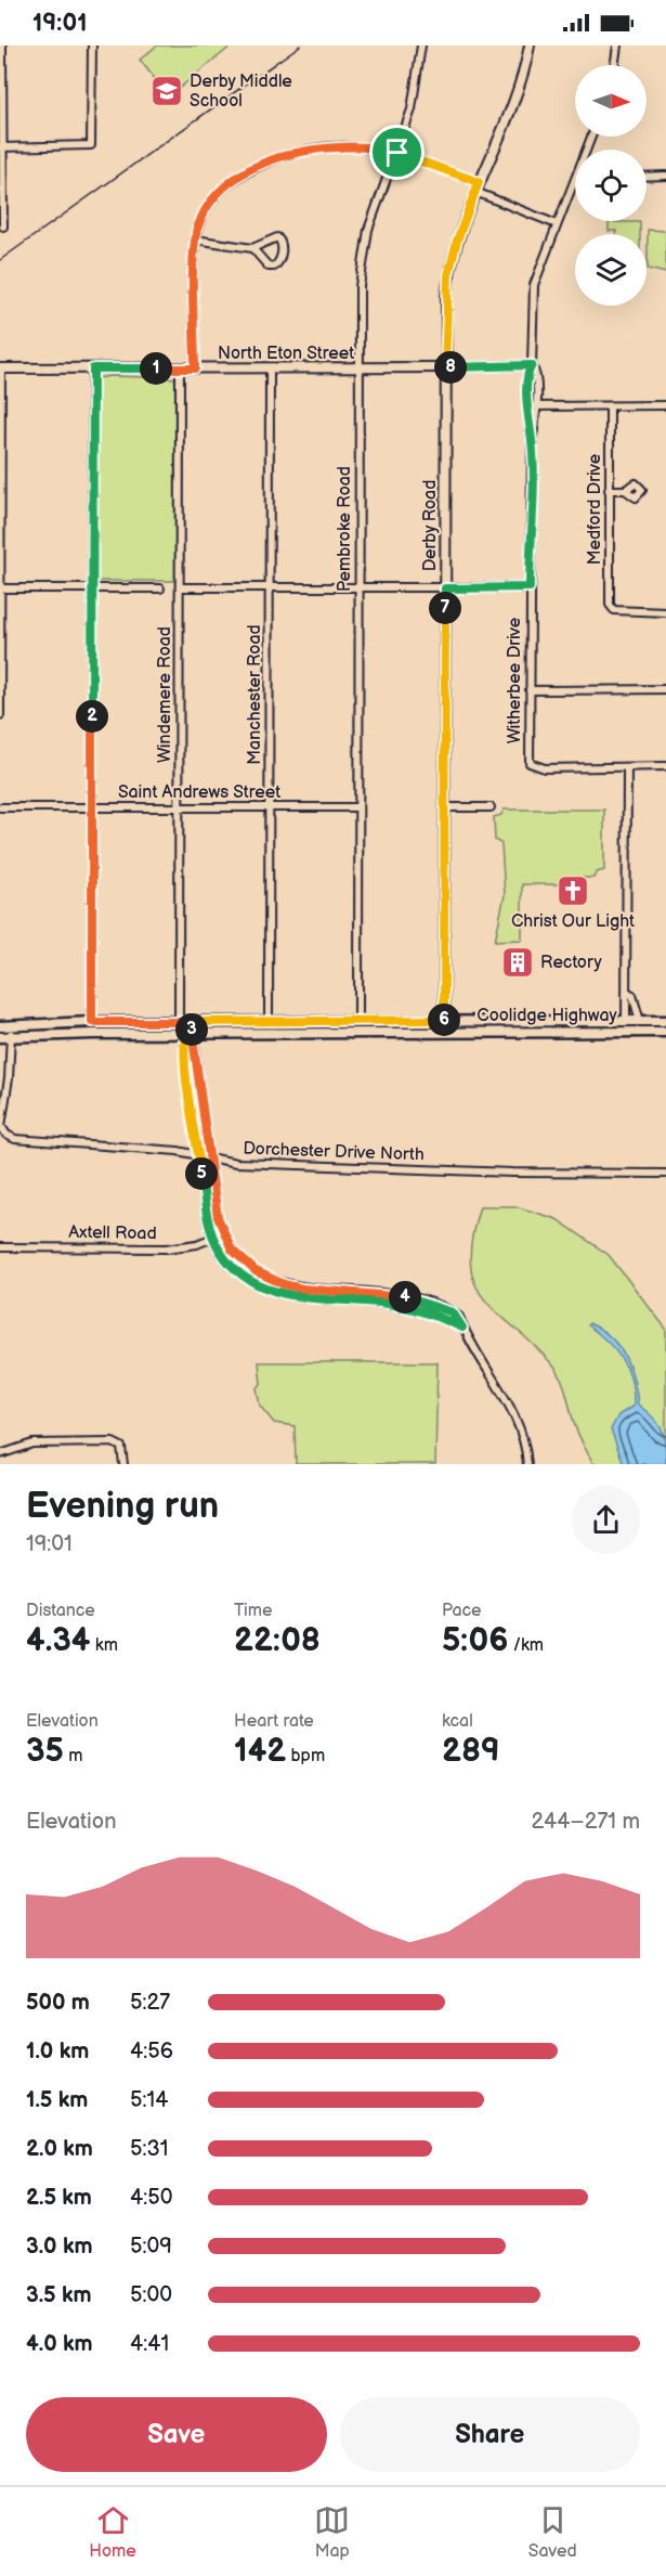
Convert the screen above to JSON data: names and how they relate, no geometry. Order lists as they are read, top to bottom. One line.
{"streets":{"main road":["Coolidge Highway"],"street":["North Eton Street","Medford Drive","Derby Road","Pembroke Road","Witherbee Drive","Windemere Road","Manchester Road","Saint Andrews Street","Dorchester Drive North","Axtell Road"]},"crossings":[["North Eton Street","Derby Road"],["North Eton Street","Pembroke Road"],["North Eton Street","Witherbee Drive"],["North Eton Street","Windemere Road"],["North Eton Street","Manchester Road"],["Derby Road","Coolidge Highway"],["Pembroke Road","Saint Andrews Street"],["Pembroke Road","Coolidge Highway"],["Windemere Road","Saint Andrews Street"],["Windemere Road","Coolidge Highway"],["Manchester Road","Saint Andrews Street"],["Manchester Road","Coolidge Highway"],["Coolidge Highway","Dorchester Drive North"]],"places":{"school or university":["Derby Middle School"],"church":["Christ Our Light"],"building":["Rectory"]},"north":"right","page":{"status":"19:01","pins":["8","1","7","2","6","3","5","4"],"heading":["Evening run","19:01"],"stats":[["Distance","4.34 km"],["Time","22:08"],["Pace","5:06 /km"],["Elevation","35 m"],["Heart rate","142 bpm"],["kcal","289"]],"chart":["Elevation","244–271 m"],"list":[{"name":"500 m","note":"5:27"},{"name":"1.0 km","note":"4:56"},{"name":"1.5 km","note":"5:14"},{"name":"2.0 km","note":"5:31"},{"name":"2.5 km","note":"4:50"},{"name":"3.0 km","note":"5:09"},{"name":"3.5 km","note":"5:00"},{"name":"4.0 km","note":"4:41"}],"buttons":["Save","Share"],"tabs":["Home","Map","Saved"]}}
